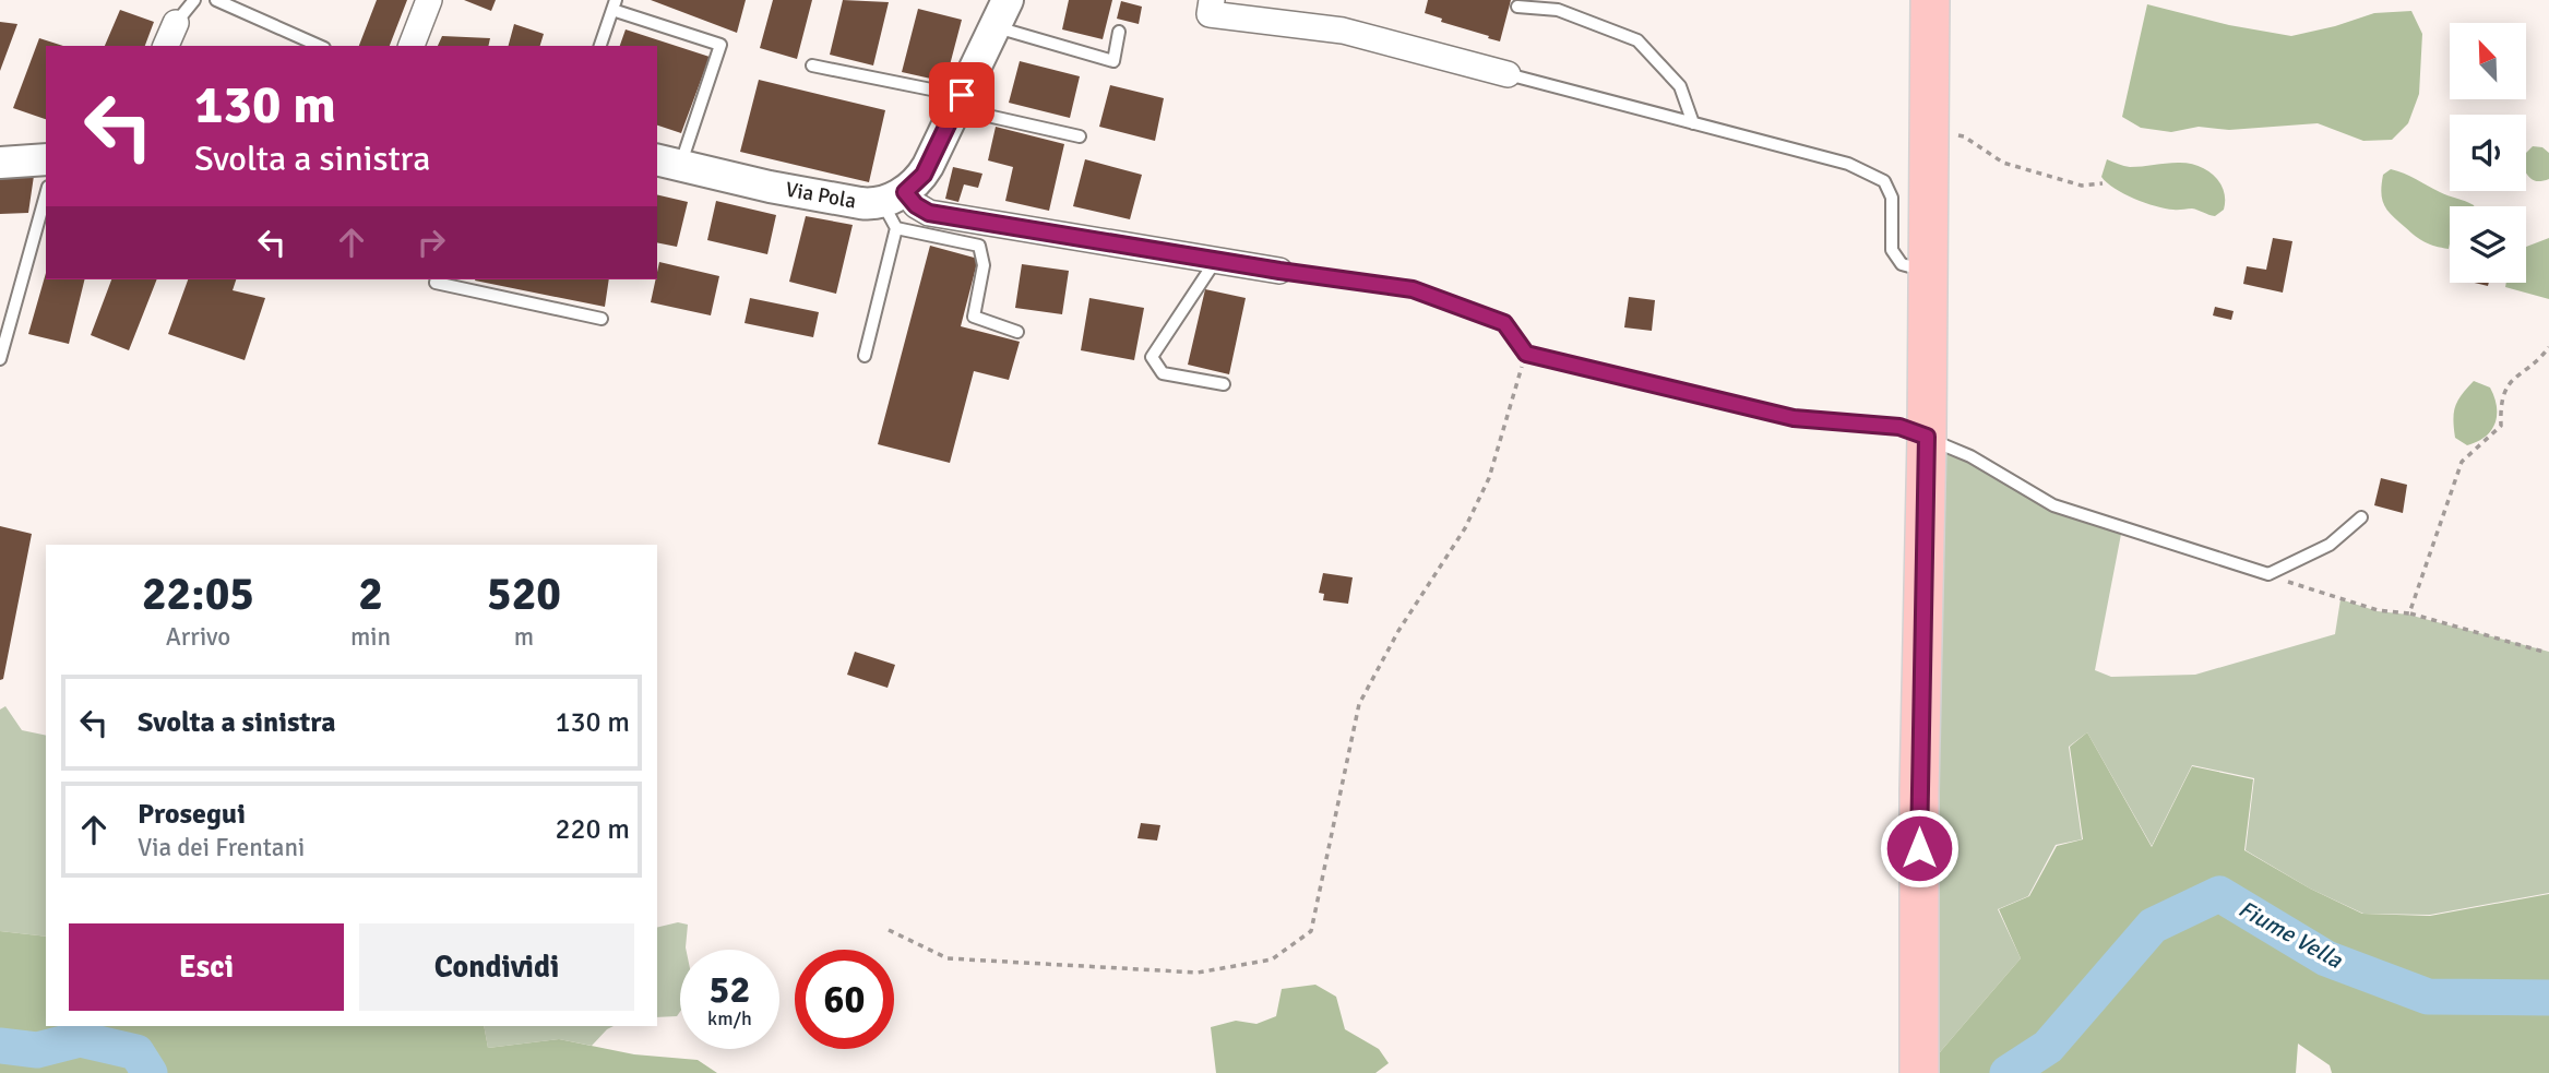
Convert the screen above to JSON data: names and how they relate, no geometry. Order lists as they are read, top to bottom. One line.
{"streets":{"street":["Via Pola"]},"water":["Fiume Vella"],"north":"top left","page":{"turn":["130 m","Svolta a sinistra"],"eta":["22:05","Arrivo","2","min","520","m"],"list":[{"name":"Svolta a sinistra","value":"130 m"},{"name":"Prosegui","note":"Via dei Frentani","value":"220 m"}],"buttons":["Esci","Condividi"],"speed":"52 km/h","limit":"60"}}
